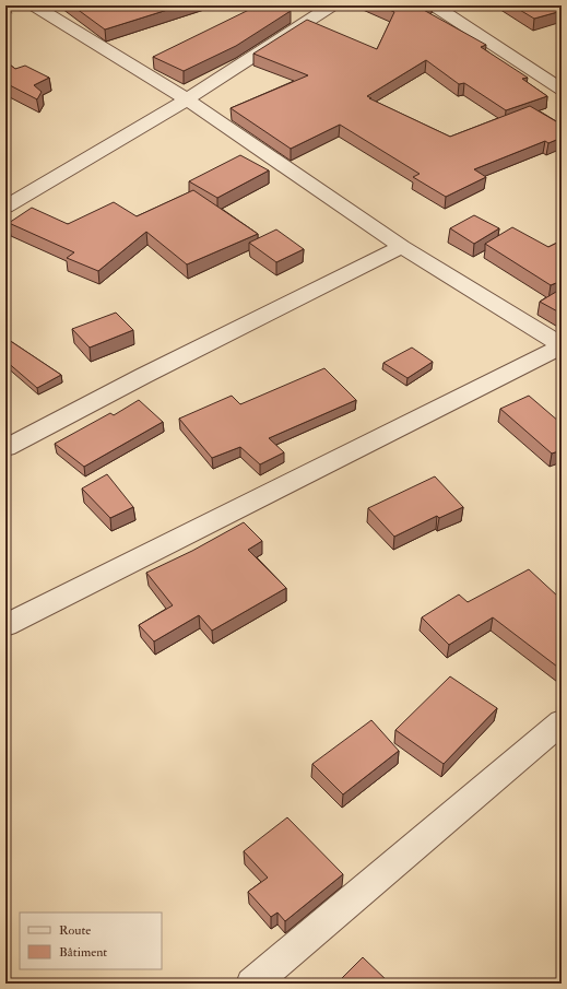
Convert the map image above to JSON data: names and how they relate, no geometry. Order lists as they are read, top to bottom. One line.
{"legend":["Route","Bâtiment"]}
